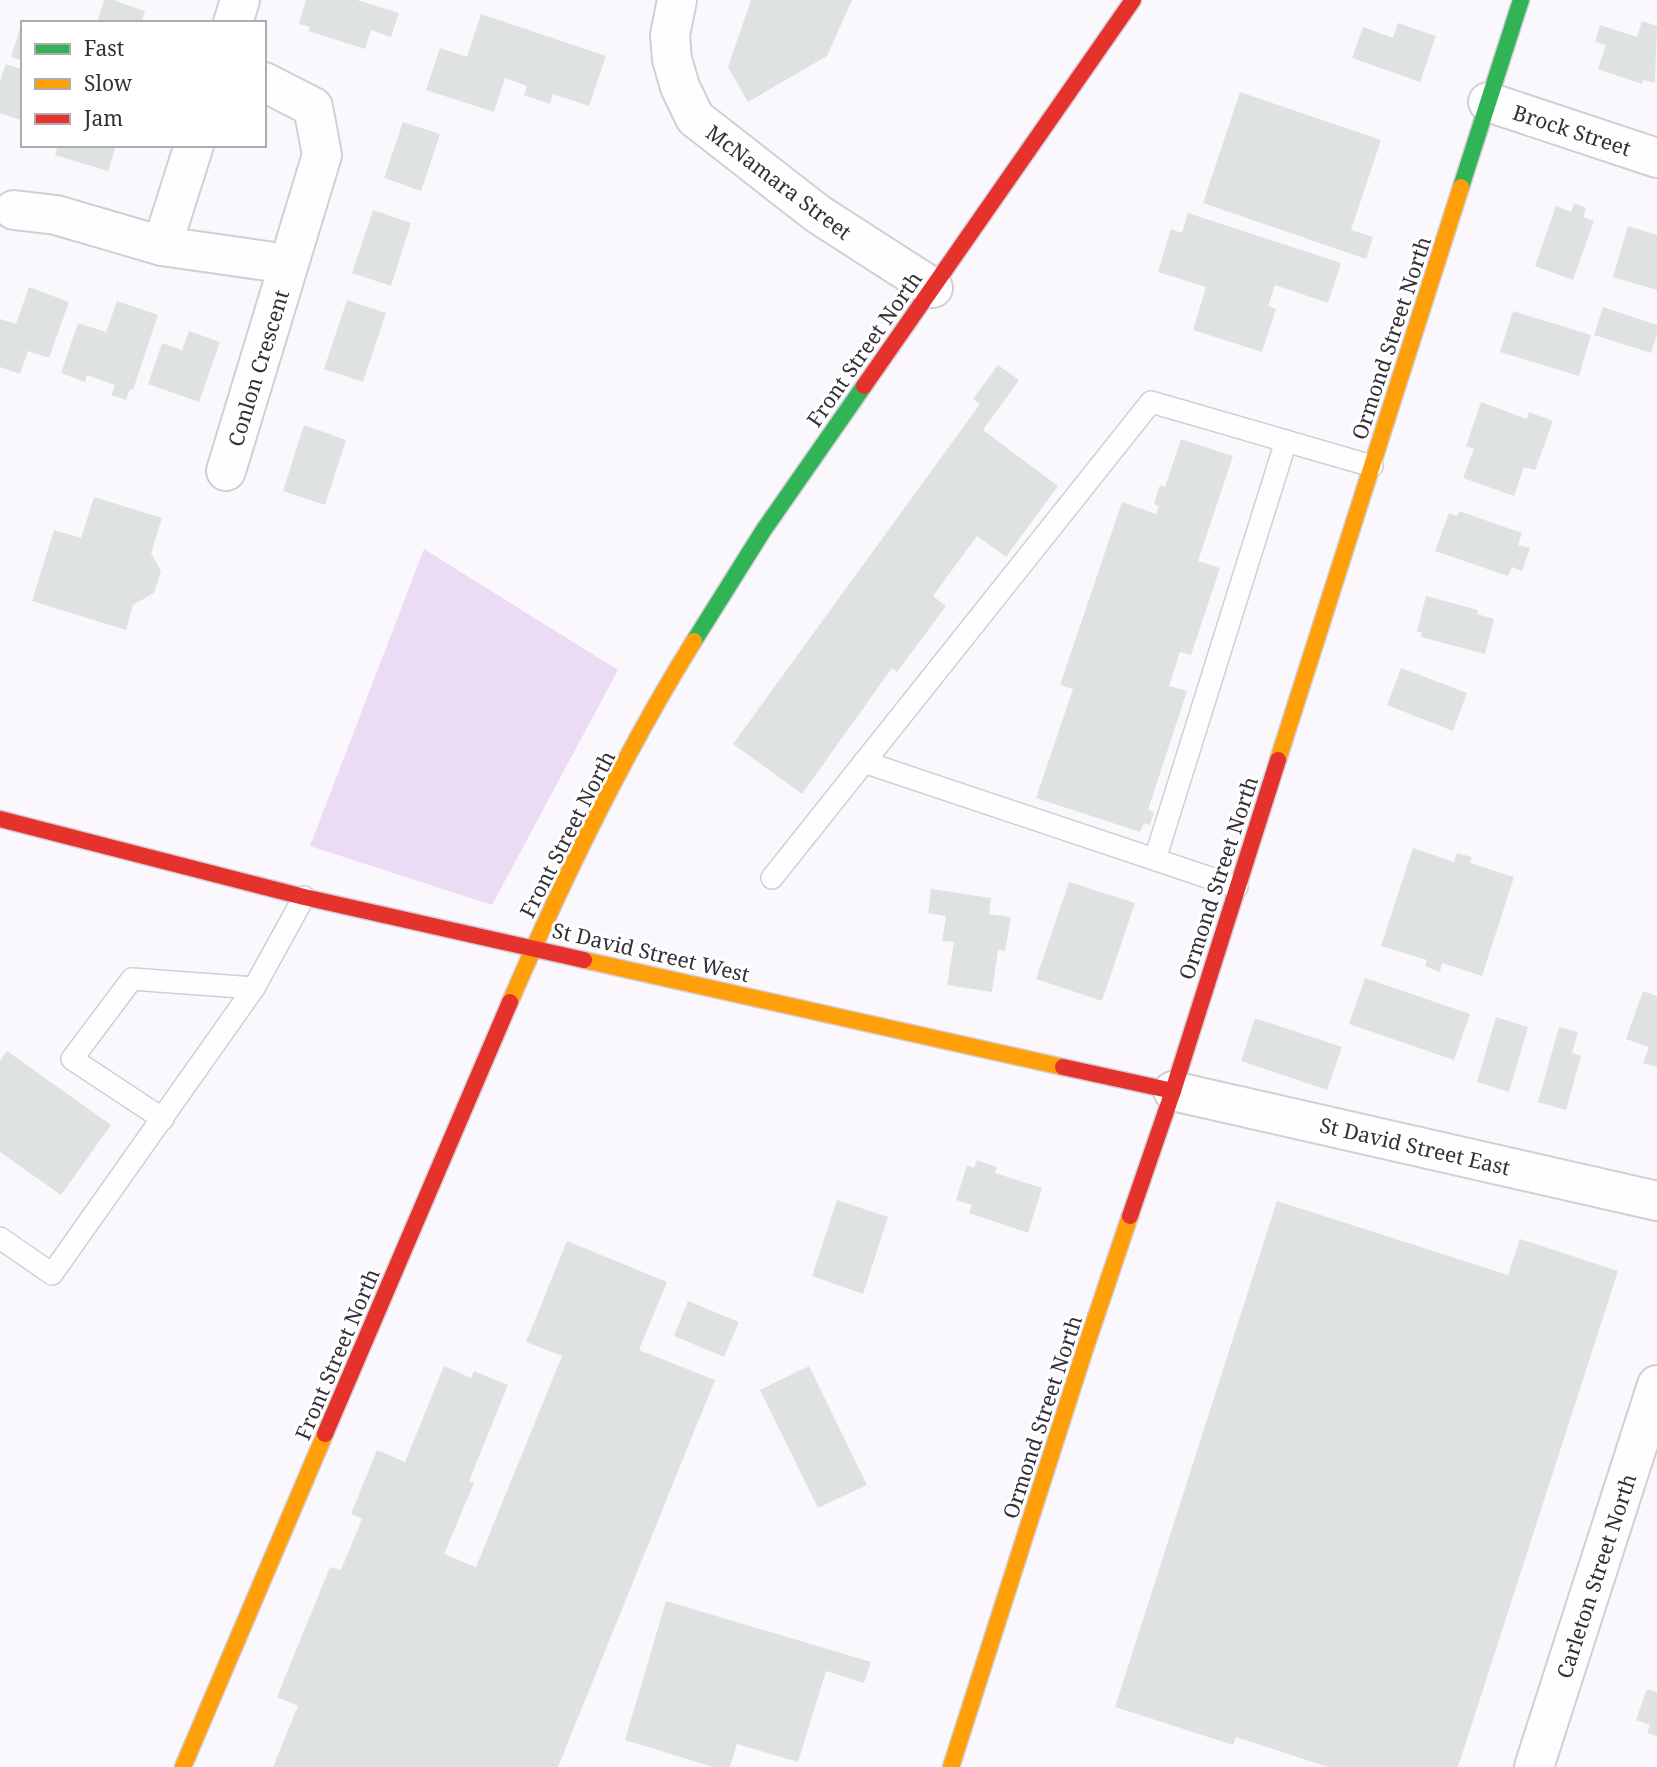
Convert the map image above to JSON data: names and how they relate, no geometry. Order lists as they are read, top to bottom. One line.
{"streets":{"street":["Brock Street","McNamara Street","Ormond Street North","Front Street North","Conlon Crescent","St David Street West","St David Street East","Carleton Street North"]},"crossings":[["Brock Street","Ormond Street North"],["McNamara Street","Front Street North"],["Ormond Street North","St David Street West"],["Ormond Street North","St David Street East"],["Front Street North","St David Street West"],["St David Street West","St David Street East"]],"legend":["Fast","Slow","Jam"]}
